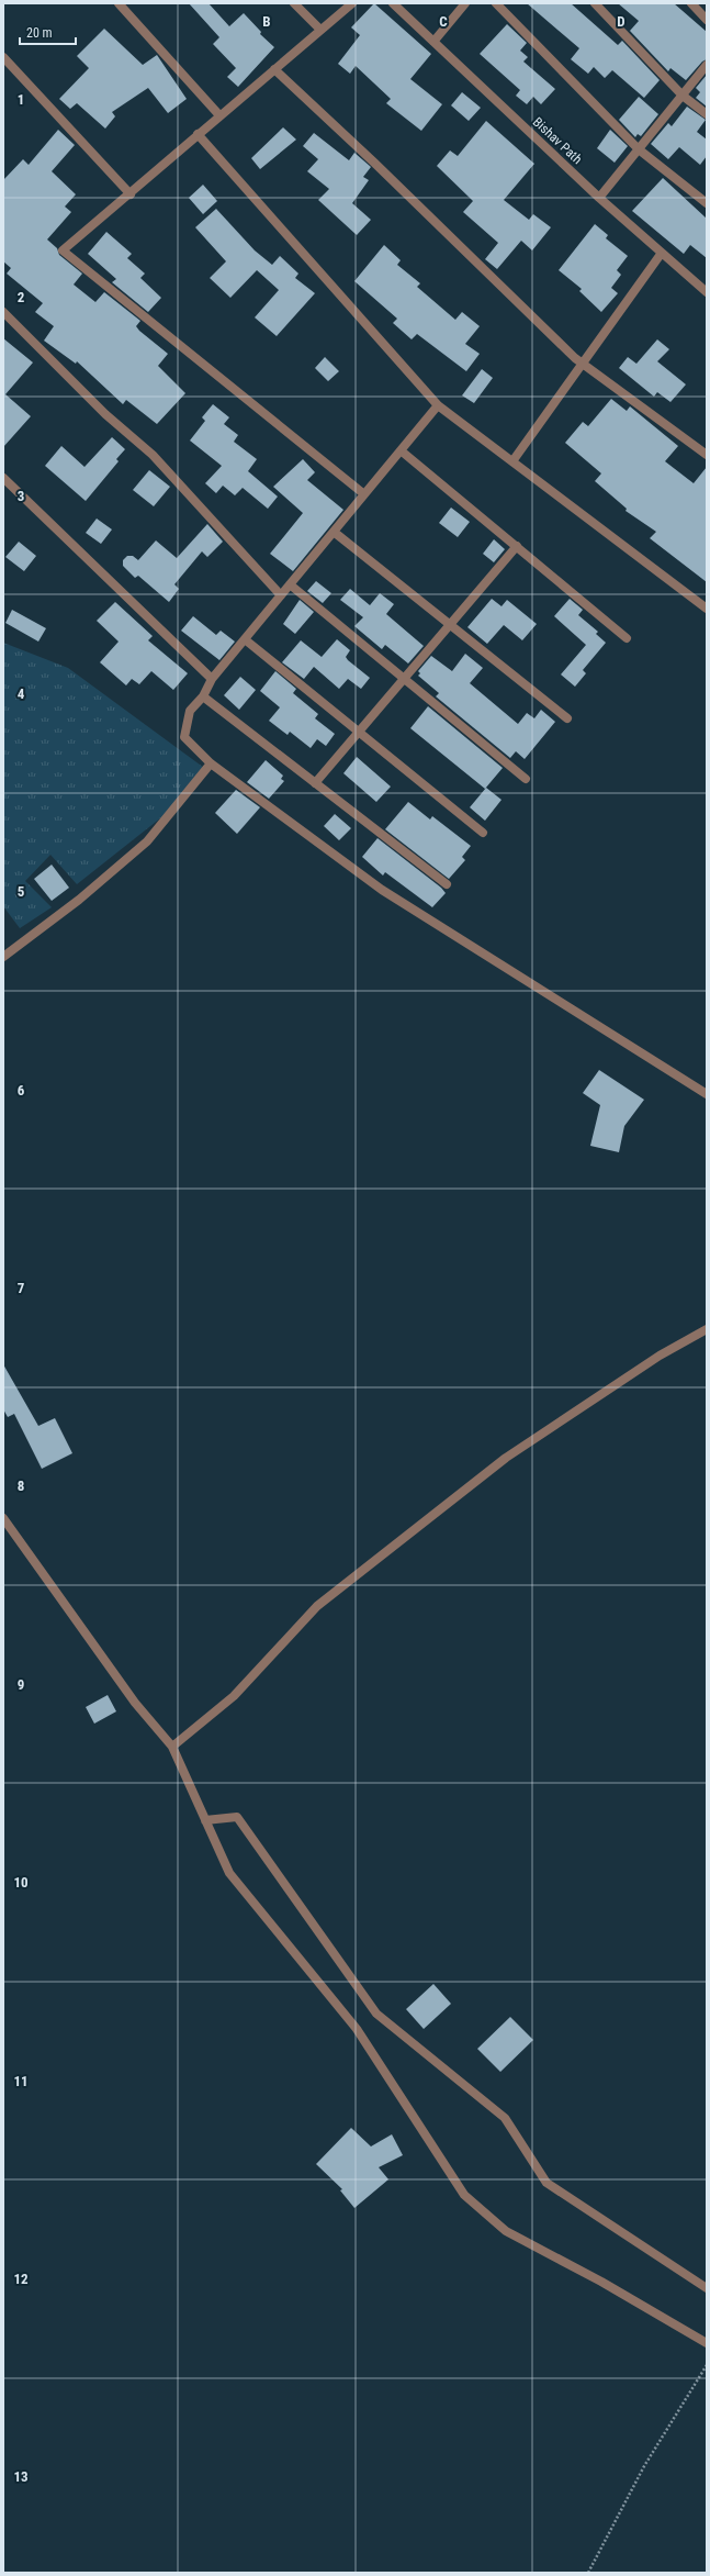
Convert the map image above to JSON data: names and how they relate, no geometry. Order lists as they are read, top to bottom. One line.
{"streets":{"street":["Bishav Path"]},"scale_bar":"20 m","grid":{"columns":["B","C","D"],"rows":["1","2","3","4","5","6","7","8","9","10","11","12","13"]}}
